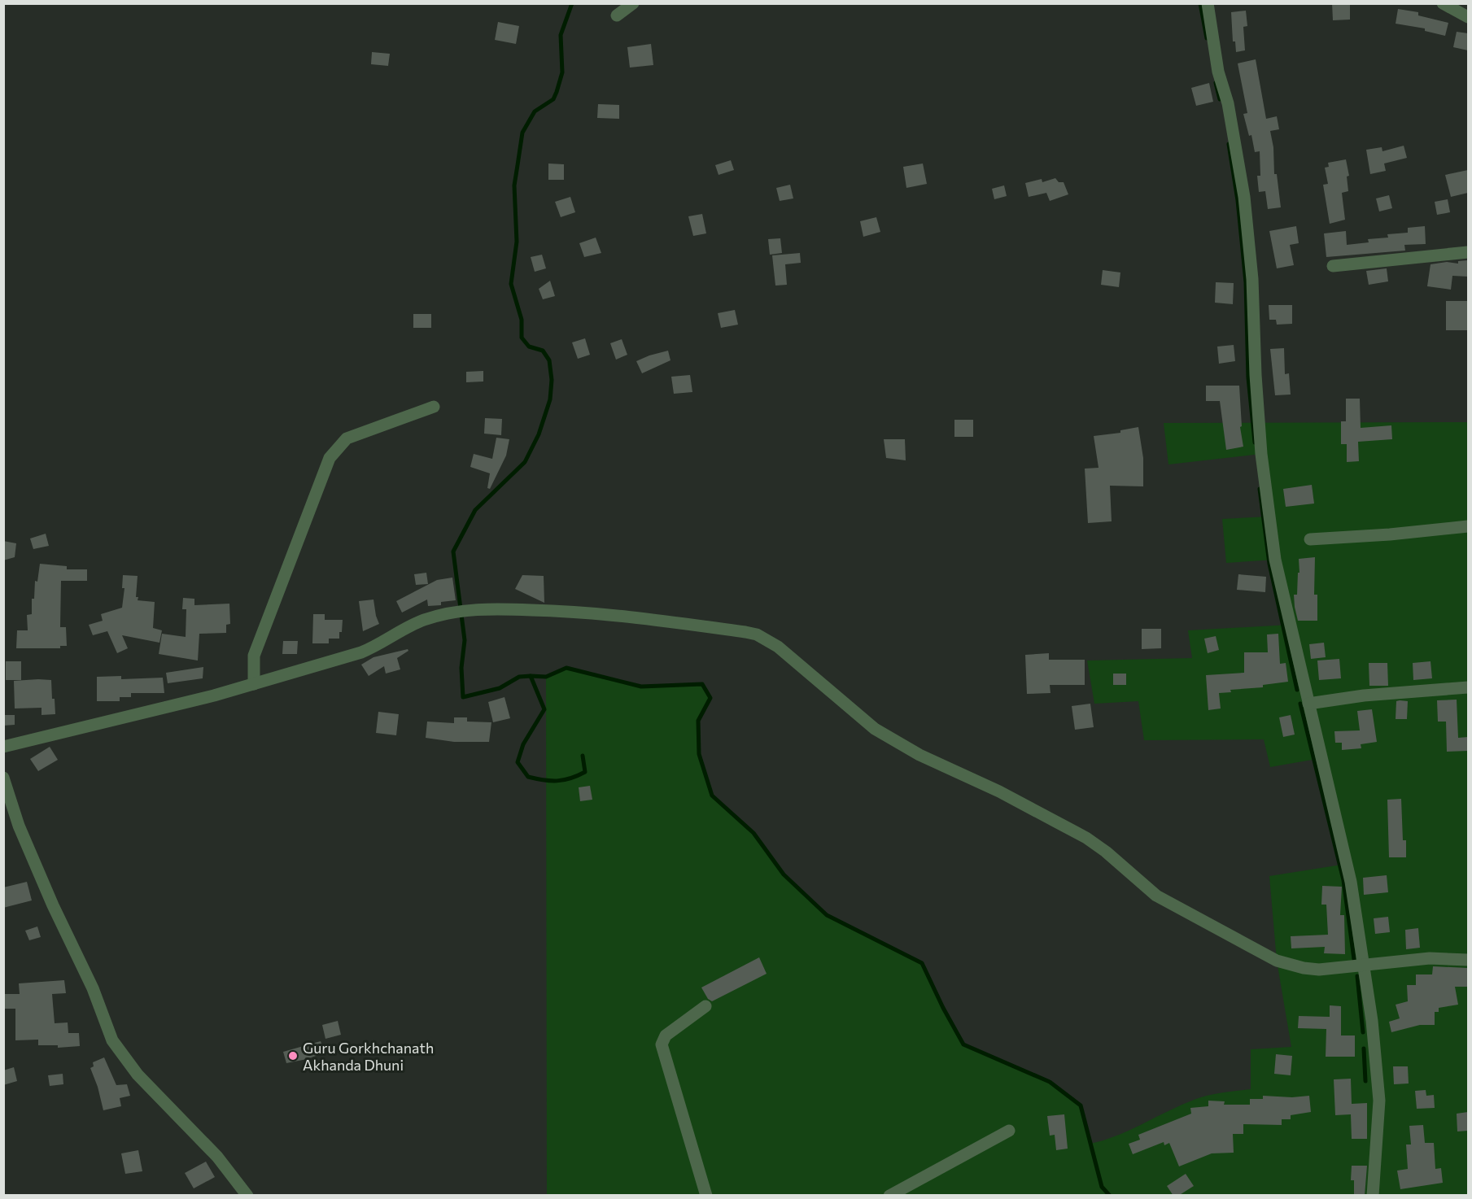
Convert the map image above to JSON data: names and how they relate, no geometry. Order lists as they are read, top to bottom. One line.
{"places":["Guru Gorkhchanath Akhanda Dhuni"]}
